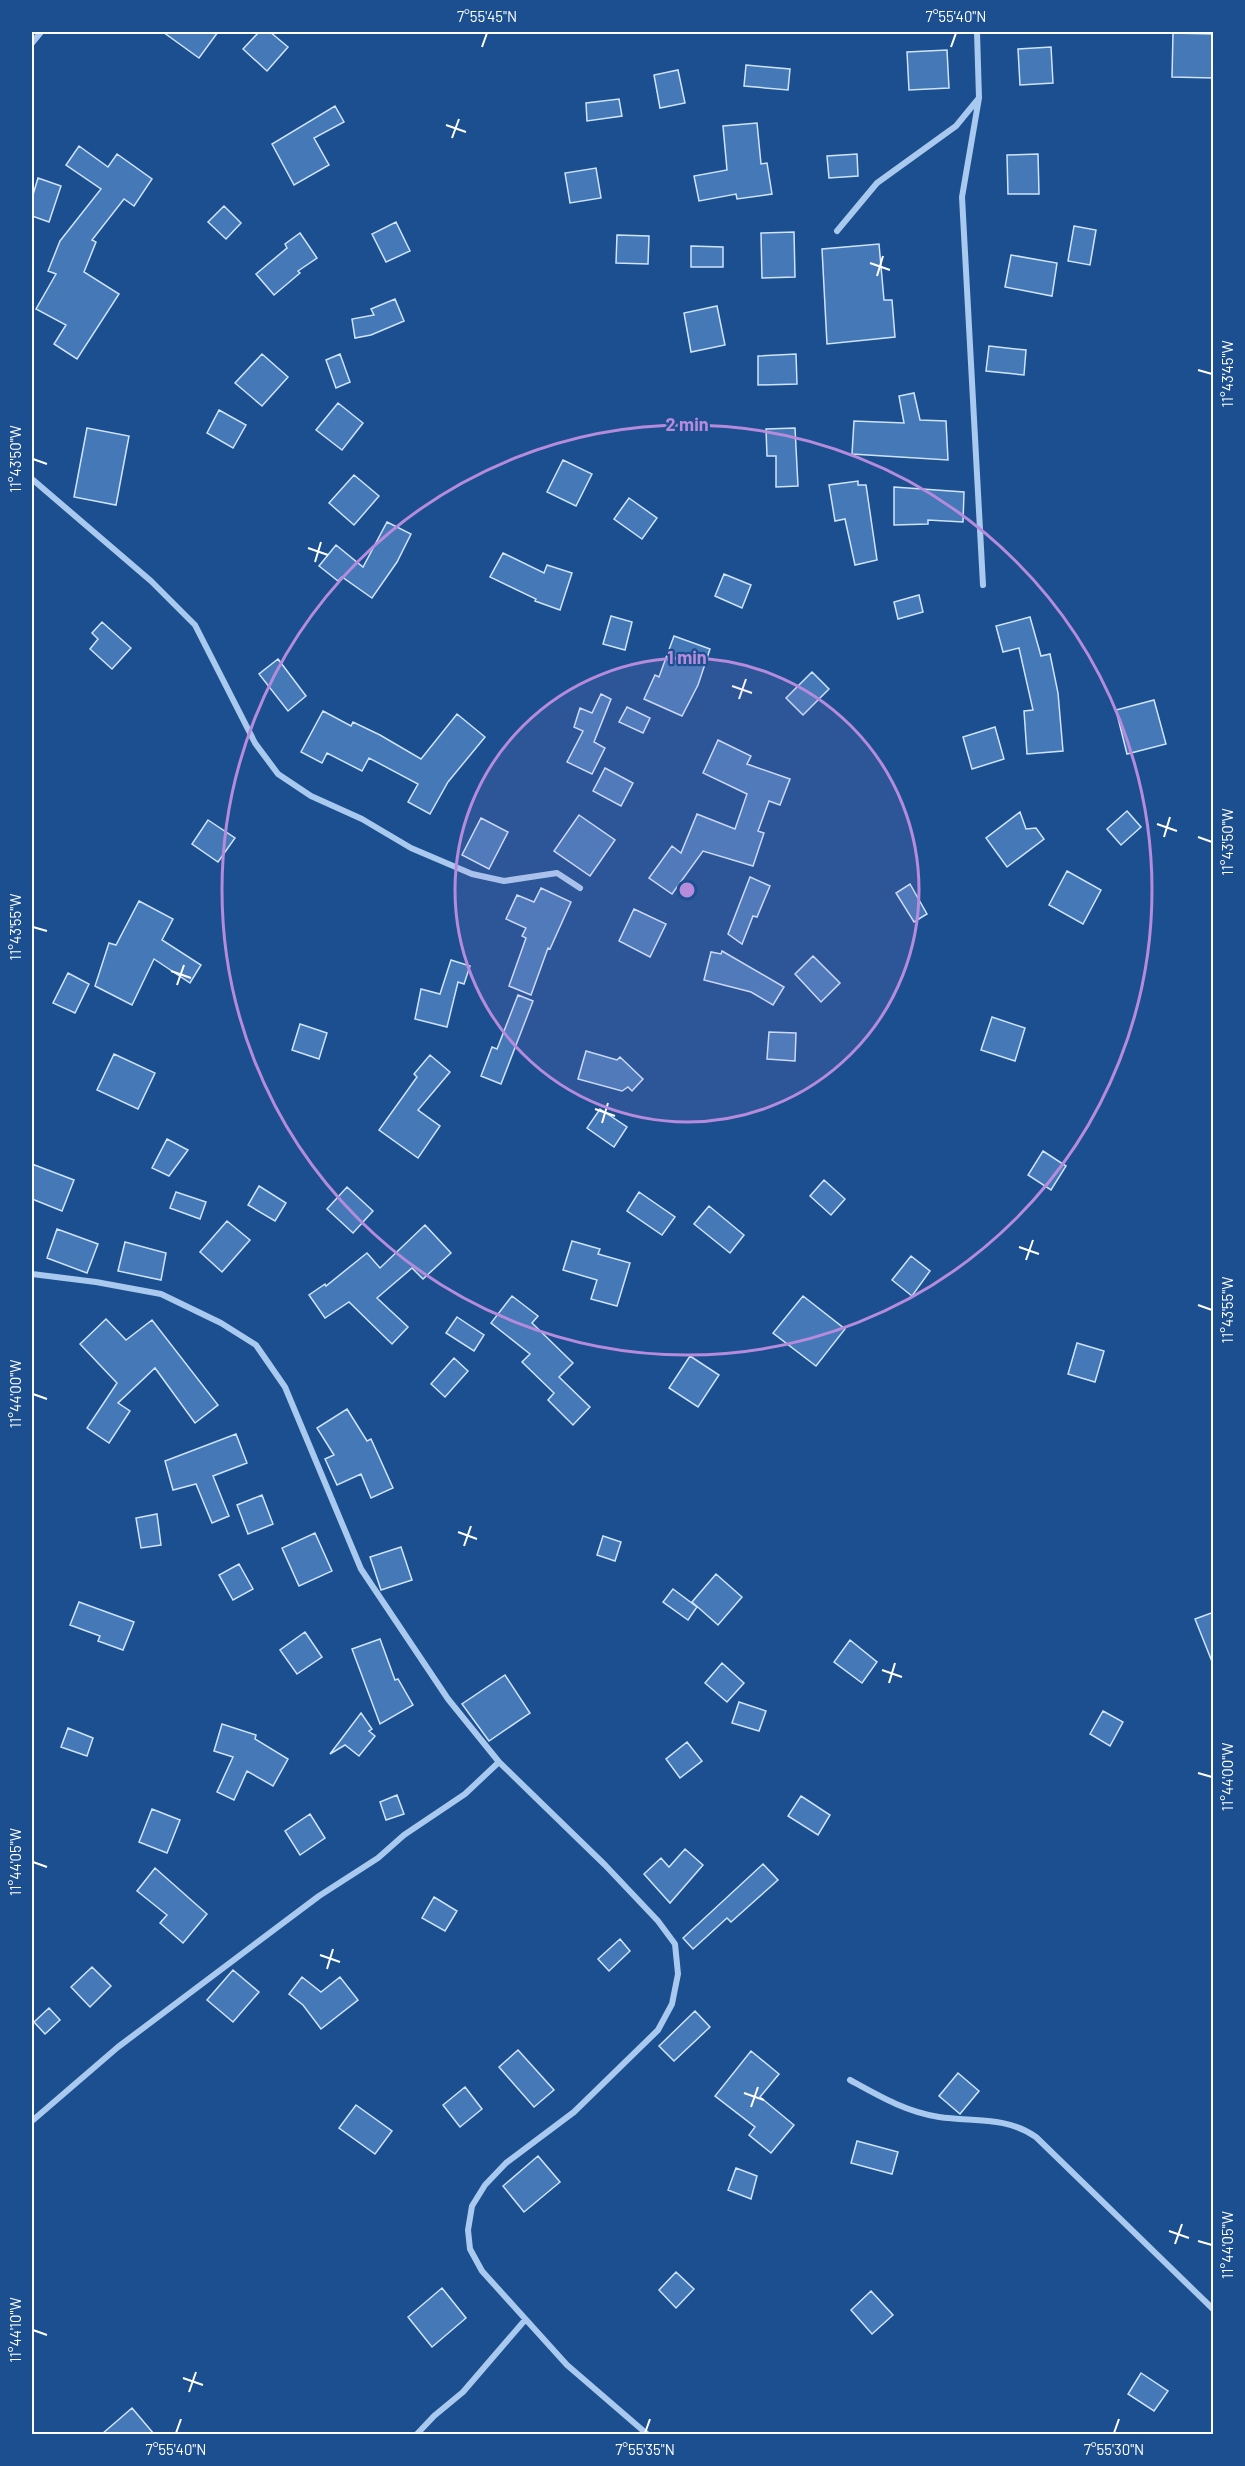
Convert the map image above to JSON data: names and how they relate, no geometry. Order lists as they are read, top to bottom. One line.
{"coordinates":["7°55'45\"N","7°55'40\"N","11°43'45\"W","11°43'50\"W","11°43'55\"W","11°44'00\"W","11°44'05\"W","11°44'10\"W","7°55'35\"N","7°55'30\"N"],"rings":["2 min","1 min"]}
